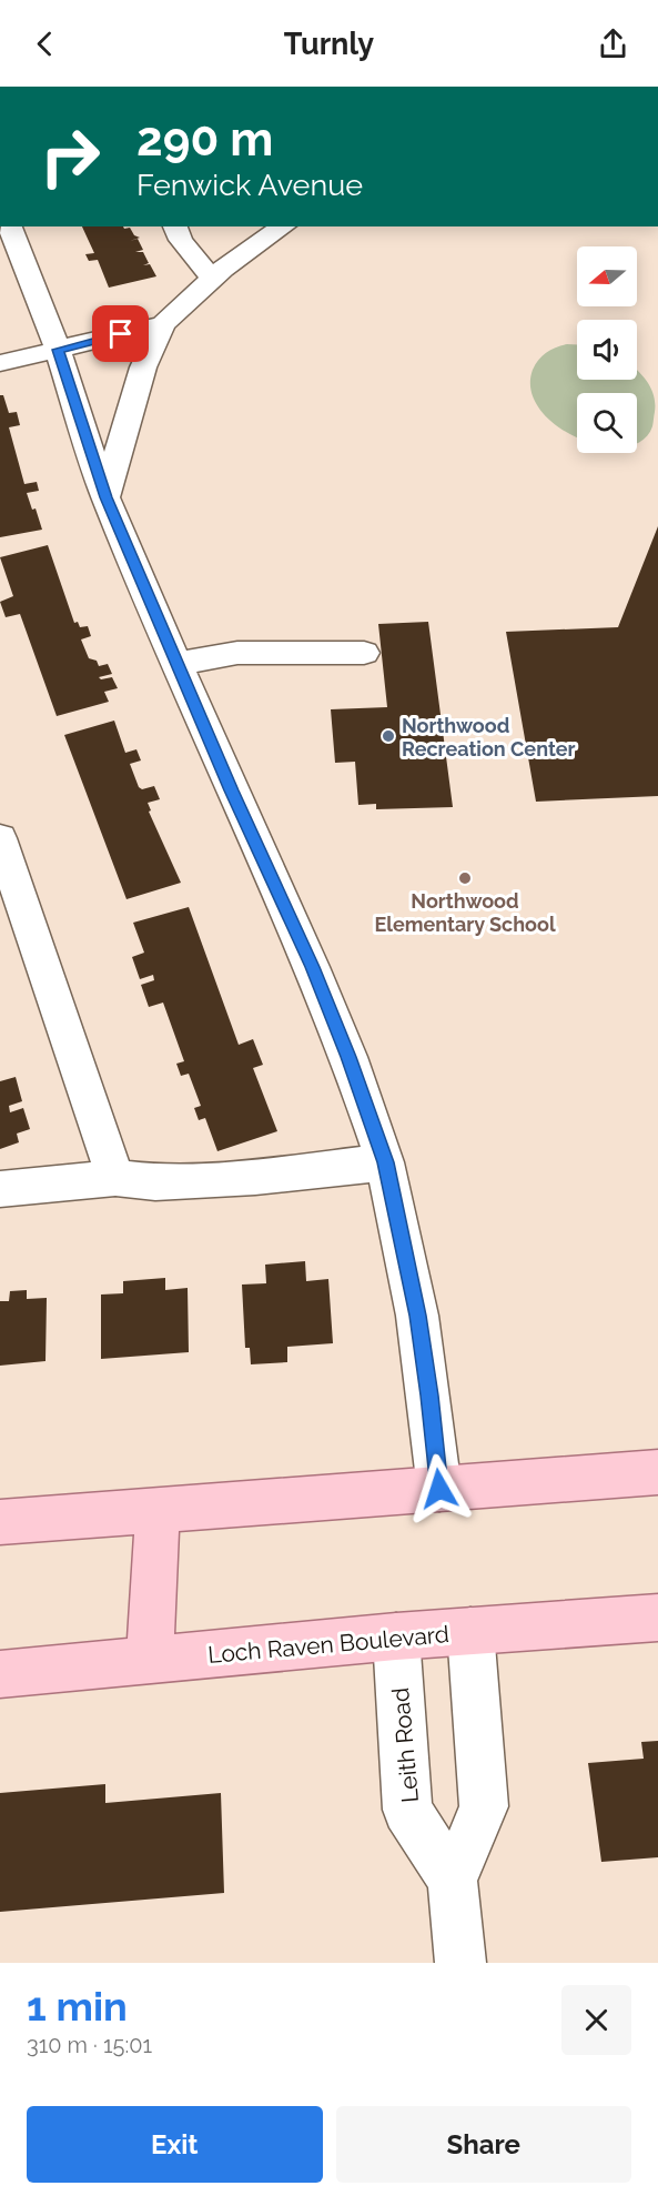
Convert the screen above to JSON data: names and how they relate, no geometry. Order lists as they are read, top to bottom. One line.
{"streets":{"main road":["Loch Raven Boulevard"],"street":["Leith Road"]},"crossings":[["Loch Raven Boulevard","Leith Road"]],"places":["Northwood Recreation Center","Northwood Elementary School"],"north":"left","page":{"header":"Turnly","turn":["290 m","Fenwick Avenue"],"heading":["1 min","310 m · 15:01"],"buttons":["Exit","Share"]}}
